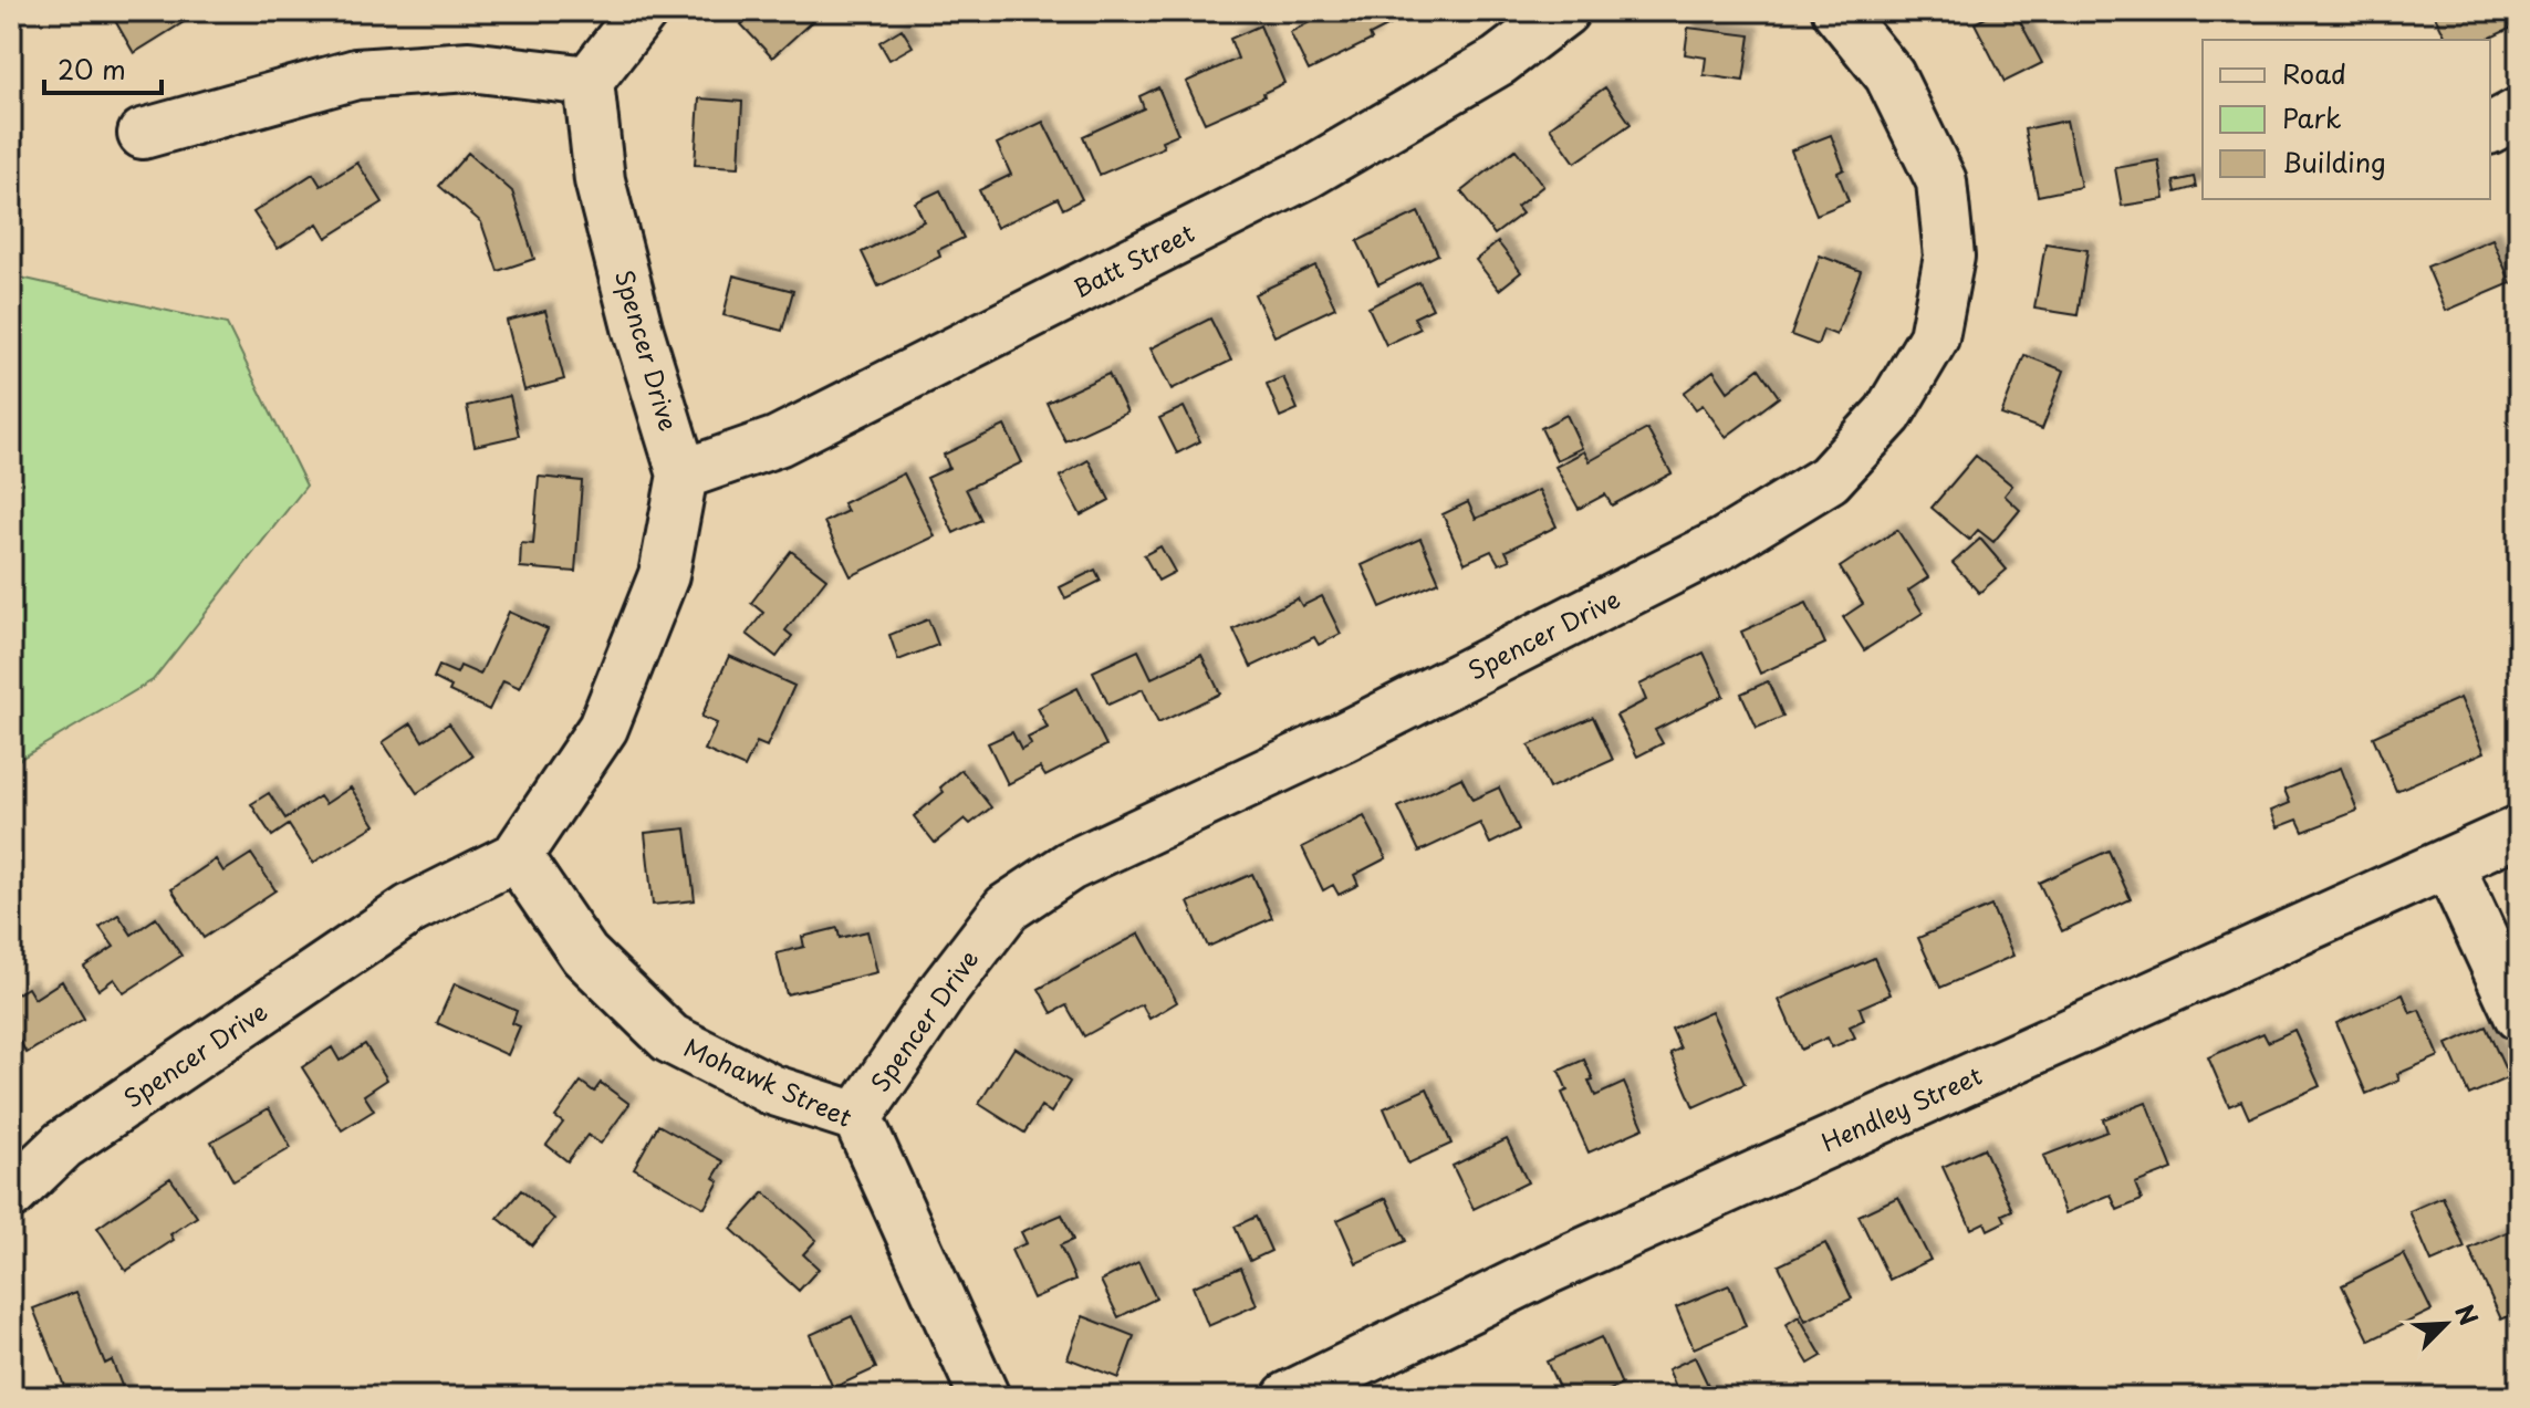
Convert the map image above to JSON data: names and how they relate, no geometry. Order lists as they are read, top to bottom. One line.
{"streets":{"street":["Batt Street","Spencer Drive","Mohawk Street","Hendley Street"]},"crossings":[["Batt Street","Spencer Drive"],["Spencer Drive","Mohawk Street"]],"legend":["Road","Park","Building"],"scale_bar":"20 m","north":"top right"}
